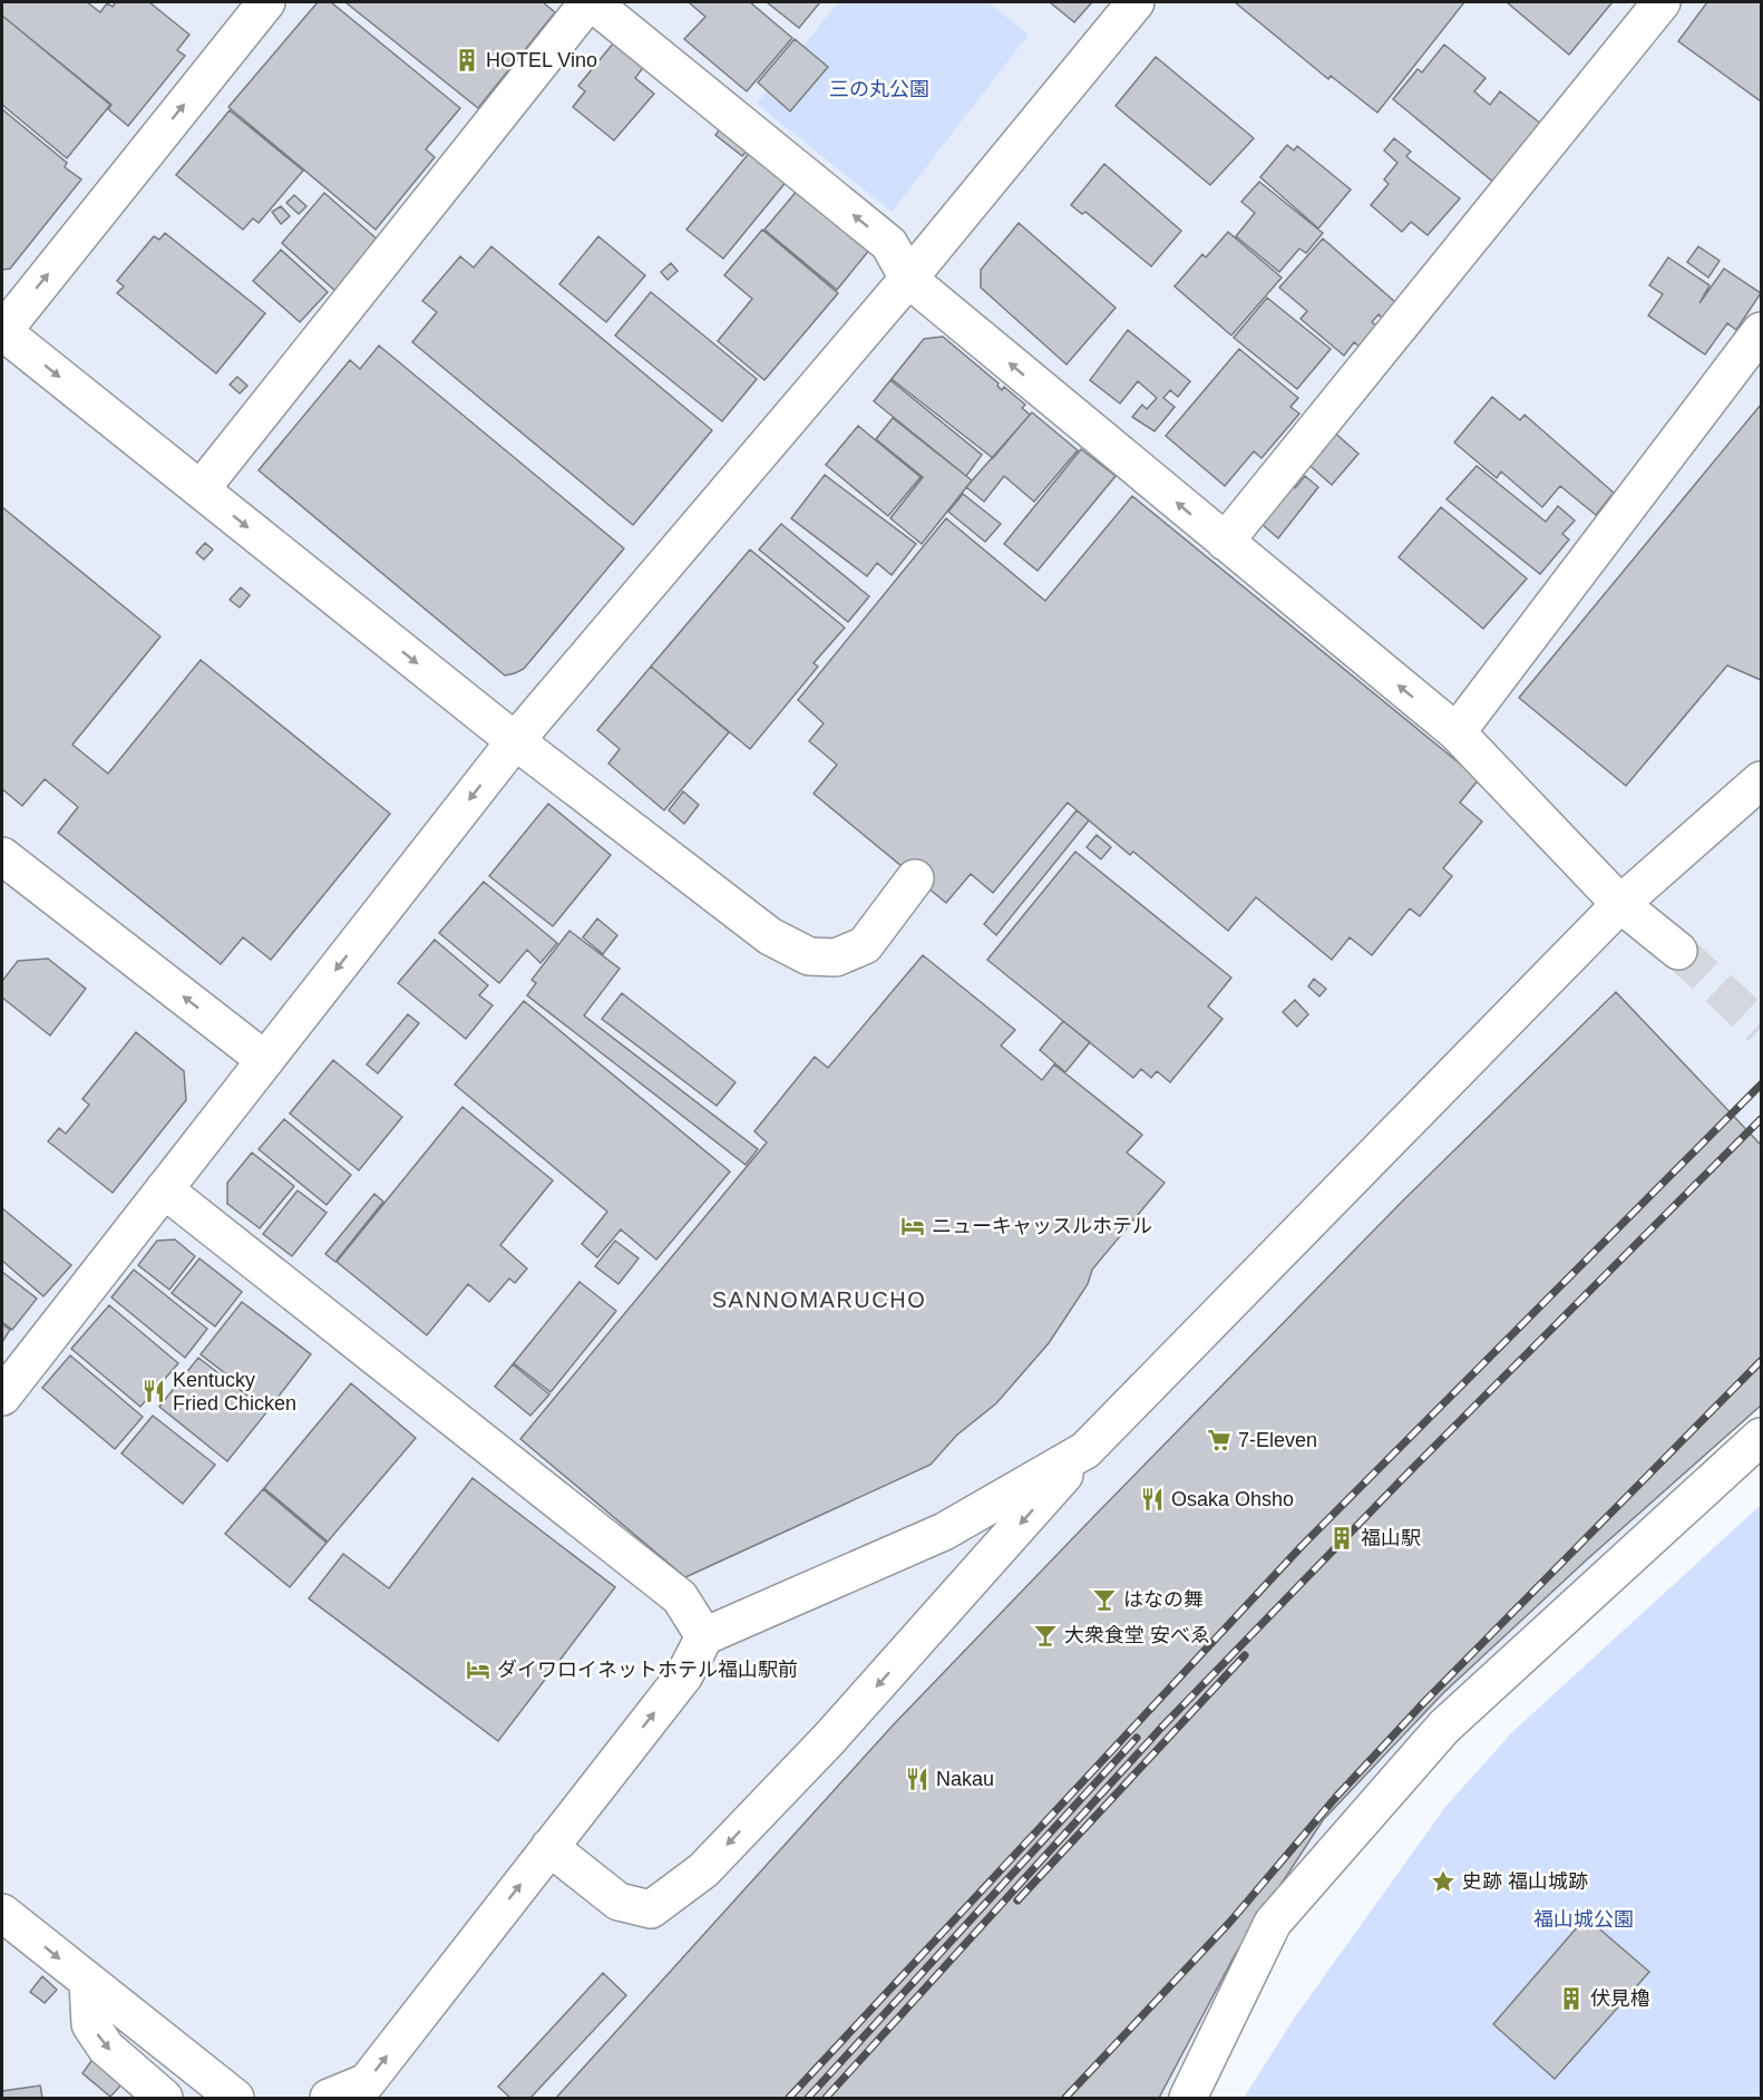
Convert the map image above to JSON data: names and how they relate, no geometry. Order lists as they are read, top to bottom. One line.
{"districts":["SANNOMARUCHO"],"parks":["三の丸公園","福山城公園"],"places":{"building":["HOTEL Vino","福山駅","伏見櫓"],"hotel":["ニューキャッスルホテル","ダイワロイネットホテル福山駅前"],"restaurant":["Kentucky Fried Chicken","Osaka Ohsho","Nakau"],"supermarket":["7-Eleven"],"bar":["はなの舞","大衆食堂 安べゑ"],"place":["史跡 福山城跡"]}}
